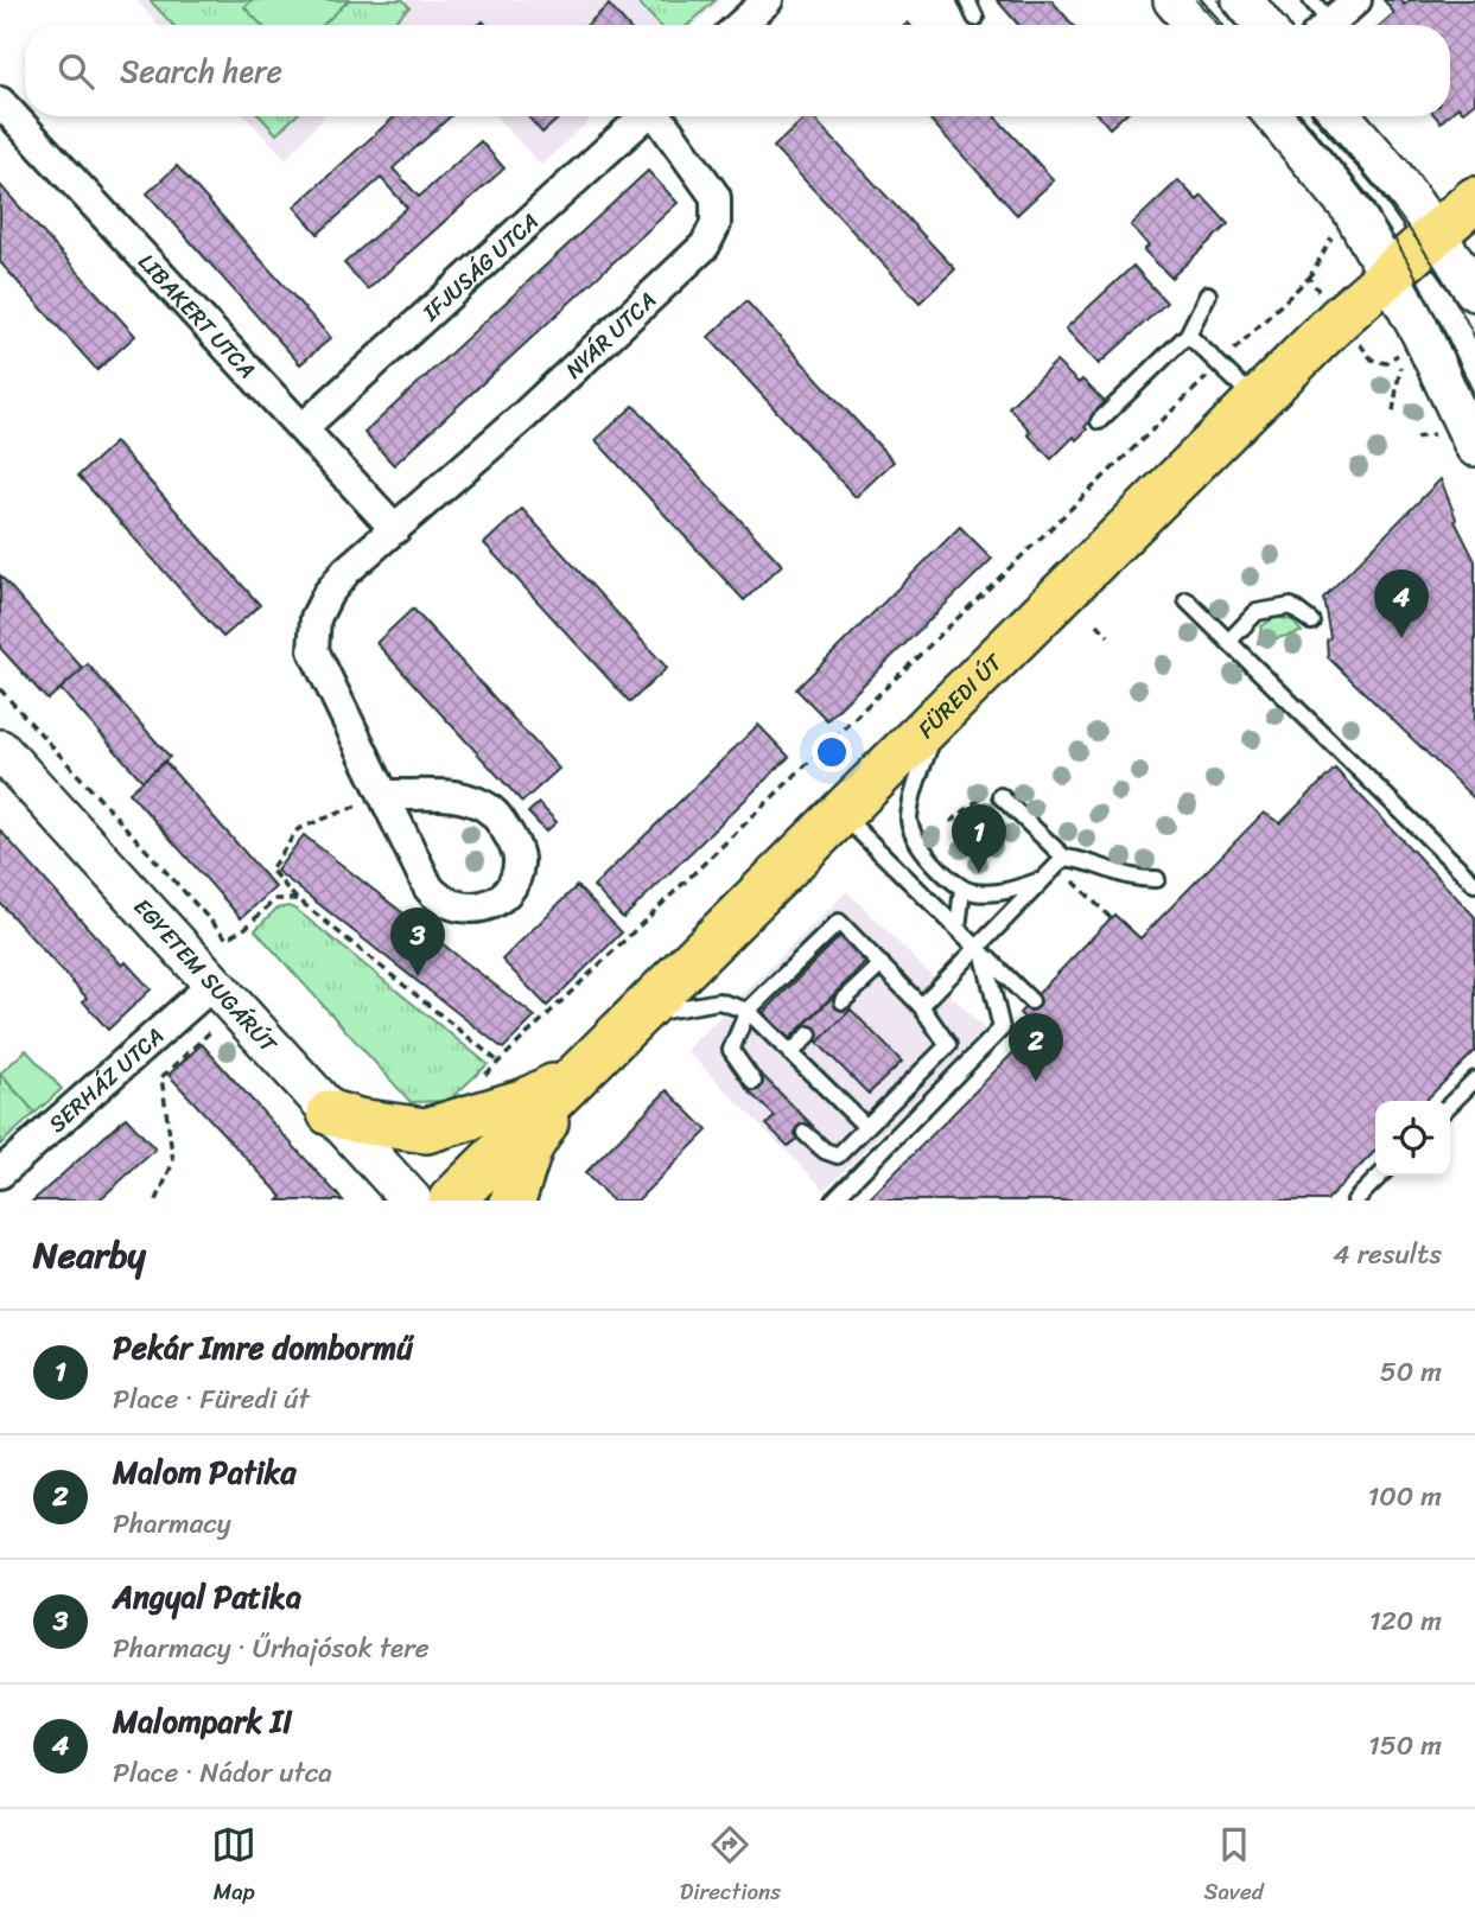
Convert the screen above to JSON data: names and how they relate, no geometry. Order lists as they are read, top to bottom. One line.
{"streets":{"main road":["FÜREDI ÚT"],"street":["IFJUSÁG UTCA","LIBAKERT UTCA","NYÁR UTCA","EGYETEM SUGÁRÚT","SERHÁZ UTCA"]},"crossings":[["IFJUSÁG UTCA","LIBAKERT UTCA"],["LIBAKERT UTCA","NYÁR UTCA"],["EGYETEM SUGÁRÚT","SERHÁZ UTCA"]],"page":{"search":"Search here","pins":["4","1","3","2"],"heading":["Nearby","4 results"],"list":[{"mark":"1","name":"Pekár Imre dombormű","note":"Place · Füredi út","value":"50 m"},{"mark":"2","name":"Malom Patika","note":"Pharmacy","value":"100 m"},{"mark":"3","name":"Angyal Patika","note":"Pharmacy · Űrhajósok tere","value":"120 m"},{"mark":"4","name":"Malompark II","note":"Place · Nádor utca","value":"150 m"}],"nav":["Map","Directions","Saved"]}}
